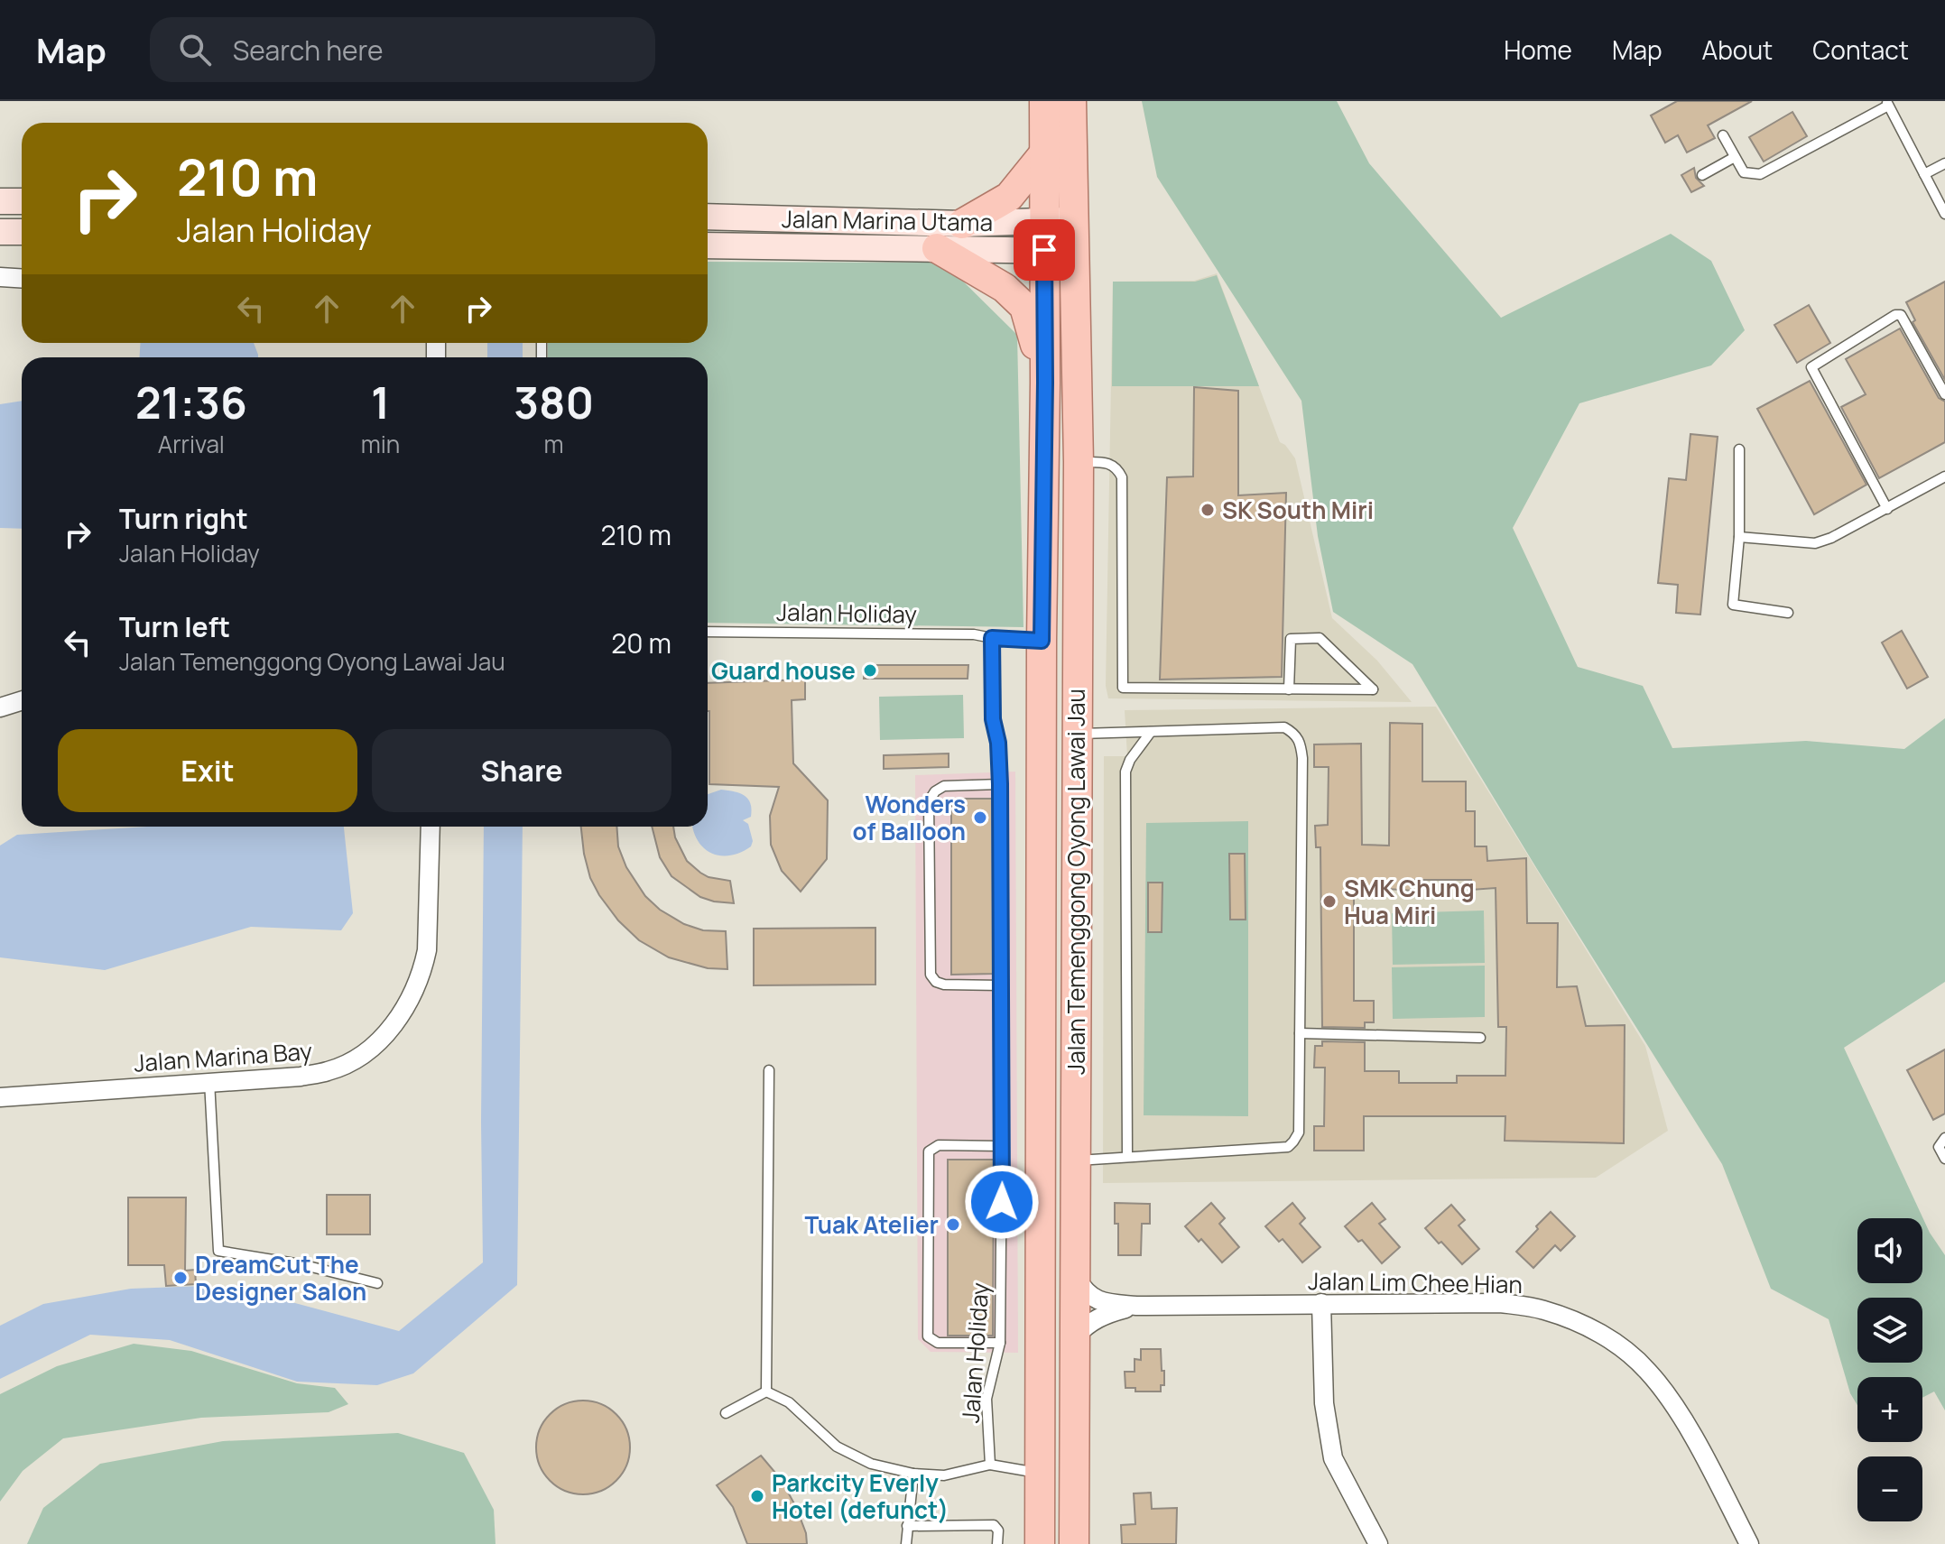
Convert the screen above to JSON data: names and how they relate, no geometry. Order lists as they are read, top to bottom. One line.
{"streets":{"main road":["Jalan Marina Utama","Jalan Temenggong Oyong Lawai Jau"],"street":["Jalan Marina Bay","Jalan Lim Chee Hian"],"lane":["Jalan Holiday"]},"crossings":[["Jalan Marina Utama","Jalan Temenggong Oyong Lawai Jau"],["Jalan Holiday","Jalan Temenggong Oyong Lawai Jau"],["Jalan Temenggong Oyong Lawai Jau","Jalan Lim Chee Hian"]],"places":["SK South Miri","Guard house","Wonders of Balloon","SMK Chung Hua Miri","Tuak Atelier","DreamCut The Designer Salon","Parkcity Everly Hotel (defunct)"],"page":{"header":"Map","search":"Search here","nav":["Home","Map","About","Contact"],"turn":["210 m","Jalan Holiday"],"eta":["21:36","Arrival","1","min","380","m"],"list":[{"name":"Turn right","note":"Jalan Holiday","value":"210 m"},{"name":"Turn left","note":"Jalan Temenggong Oyong Lawai Jau","value":"20 m"}],"buttons":["Exit","Share"],"map_buttons":["+","−"]}}
